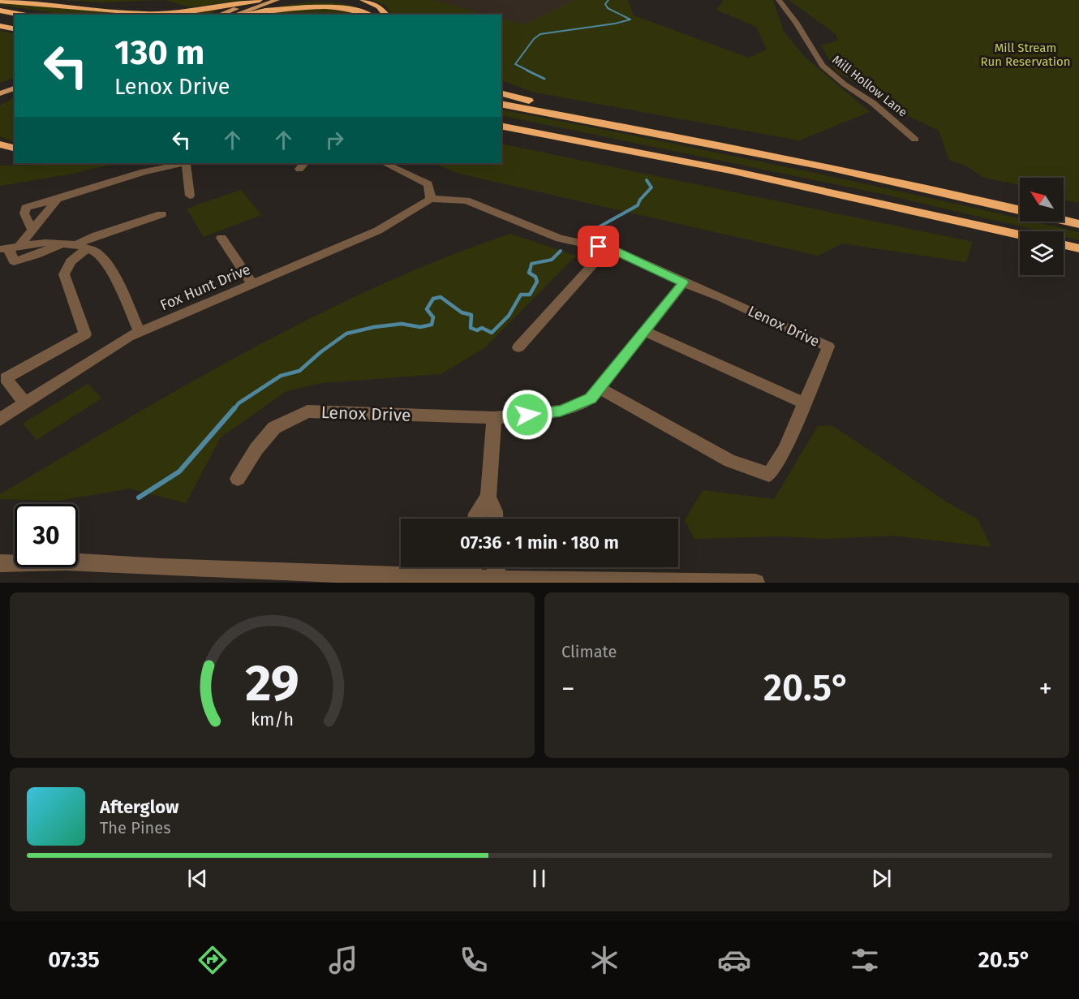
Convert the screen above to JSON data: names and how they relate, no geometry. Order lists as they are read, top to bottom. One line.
{"streets":{"street":["Mill Hollow Lane","Fox Hunt Drive","Lenox Drive"]},"crossings":[["Fox Hunt Drive","Lenox Drive"]],"parks":["Mill Stream Run Reservation"],"north":"top left","page":{"turn":["130 m","Lenox Drive"],"limit":"30","trip":"07:36 · 1 min · 180 m","tile":"Climate","heat":["−","20.5°","+"],"song":["Afterglow","The Pines"],"tabs":["07:35","20.5°"],"gauge":["29","km/h"]}}
